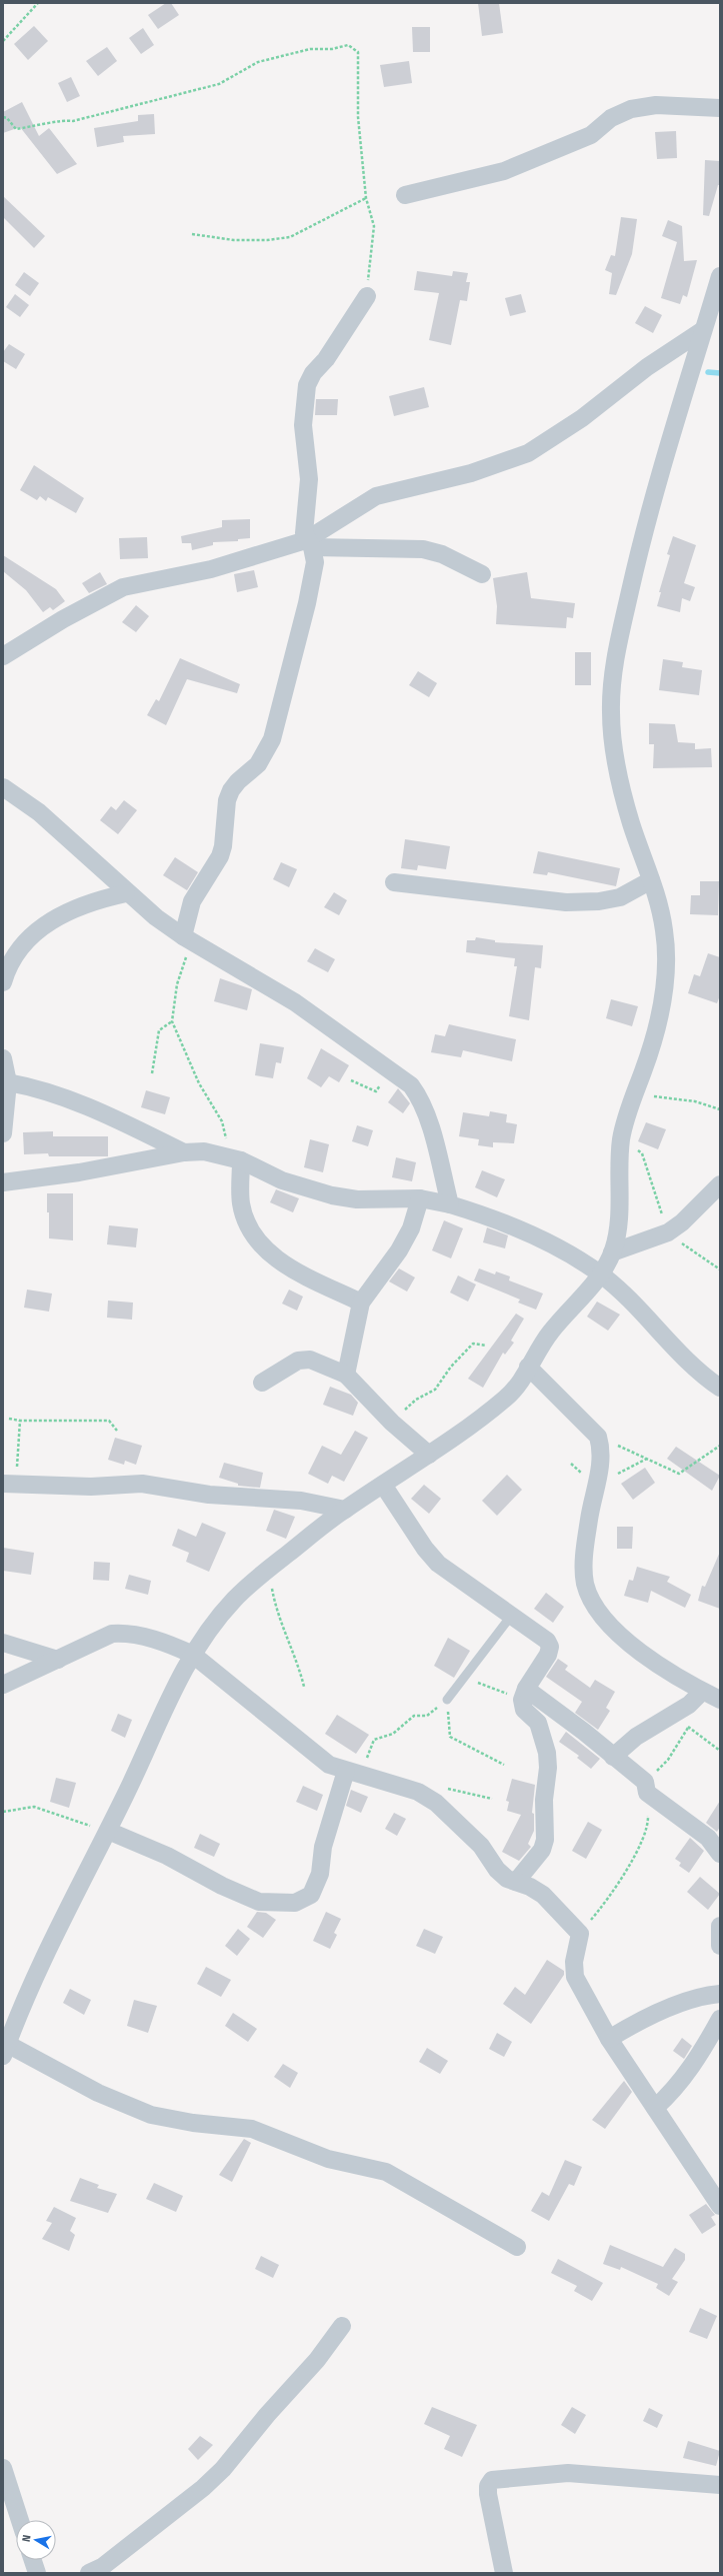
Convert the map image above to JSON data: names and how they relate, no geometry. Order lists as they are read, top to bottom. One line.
{"north":"left"}
